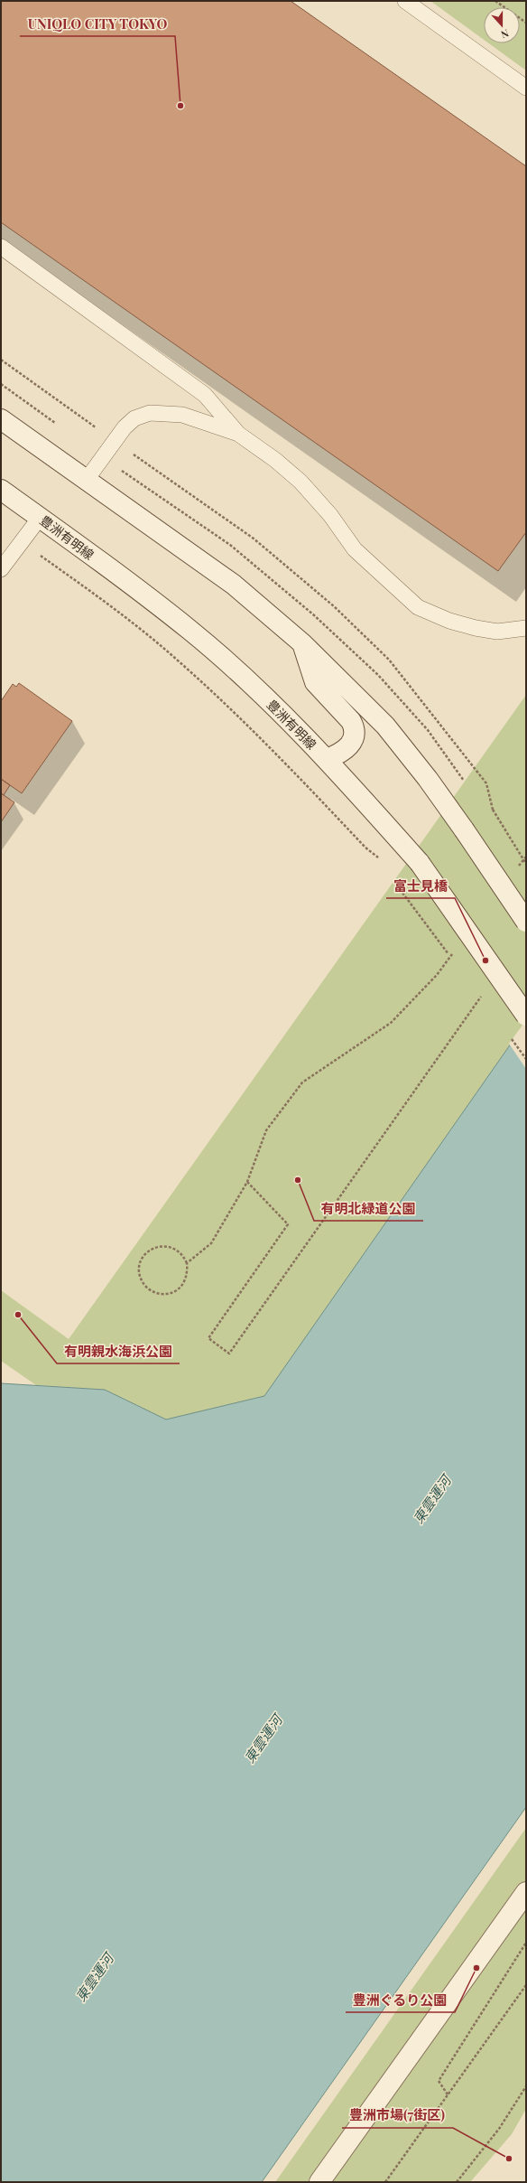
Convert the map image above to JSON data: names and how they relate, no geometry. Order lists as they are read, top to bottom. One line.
{"streets":{"main road":["豊洲有明線"]},"water":["東雲運河"],"places":["UNIQLO CITY TOKYO","富士見橋","有明北緑道公園","有明親水海浜公園","豊洲ぐるり公園","豊洲市場(7街区)"],"north":"bottom"}
